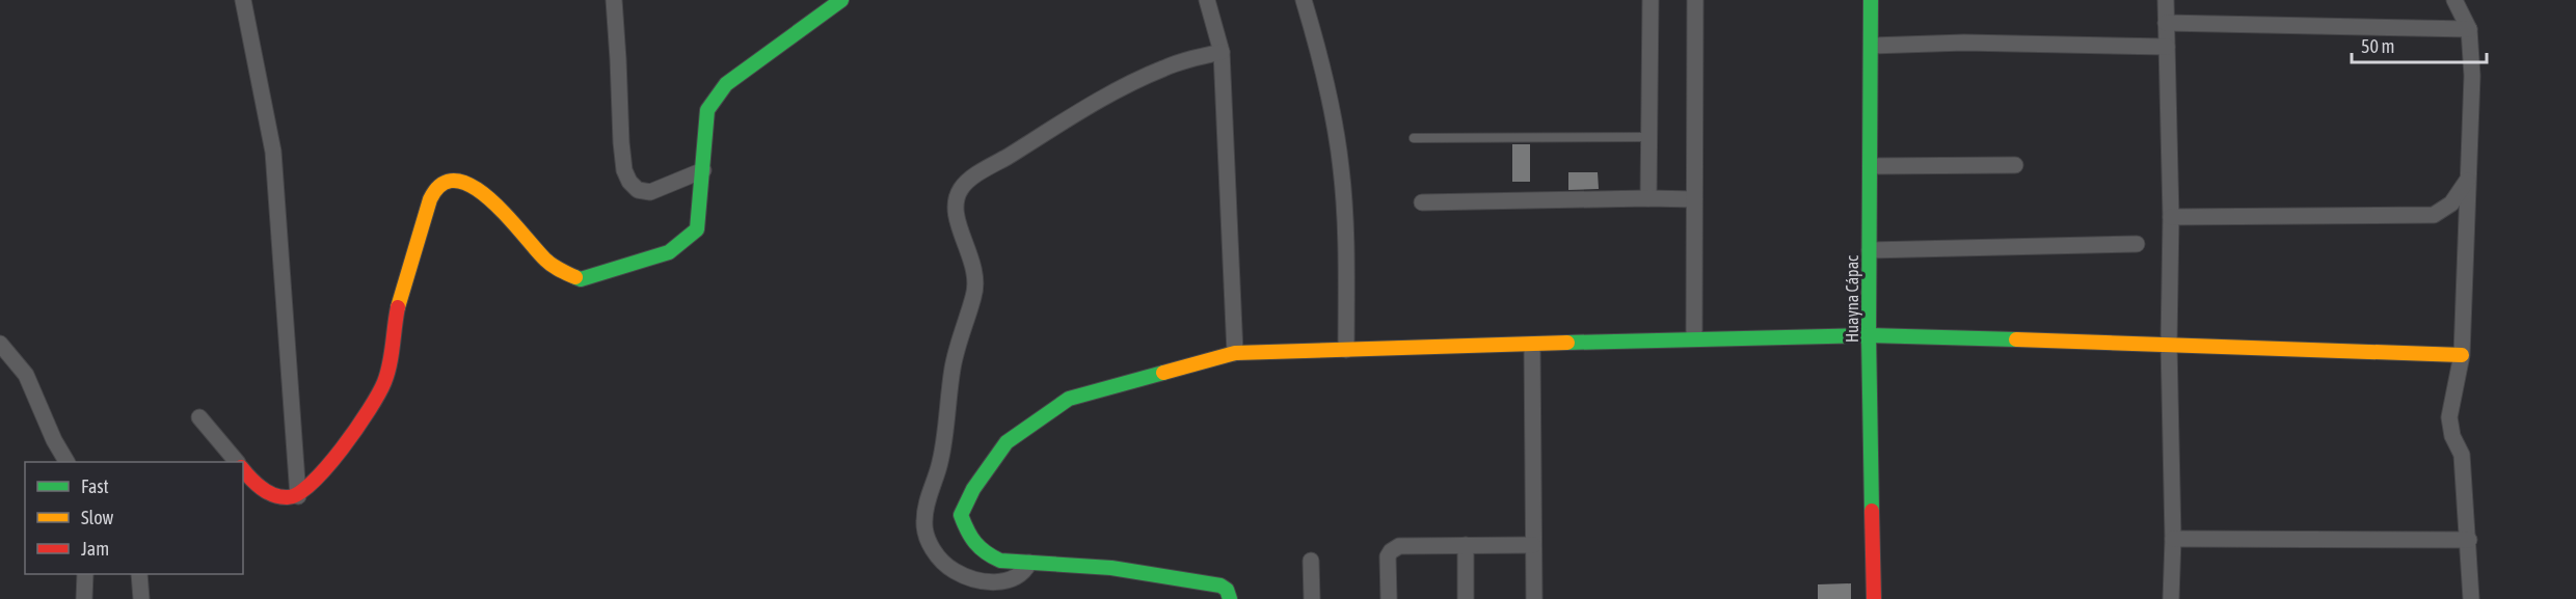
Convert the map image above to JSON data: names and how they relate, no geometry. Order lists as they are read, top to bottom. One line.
{"streets":{"street":["Huayna Cápac"]},"legend":["Fast","Slow","Jam"],"scale_bar":"50 m"}
